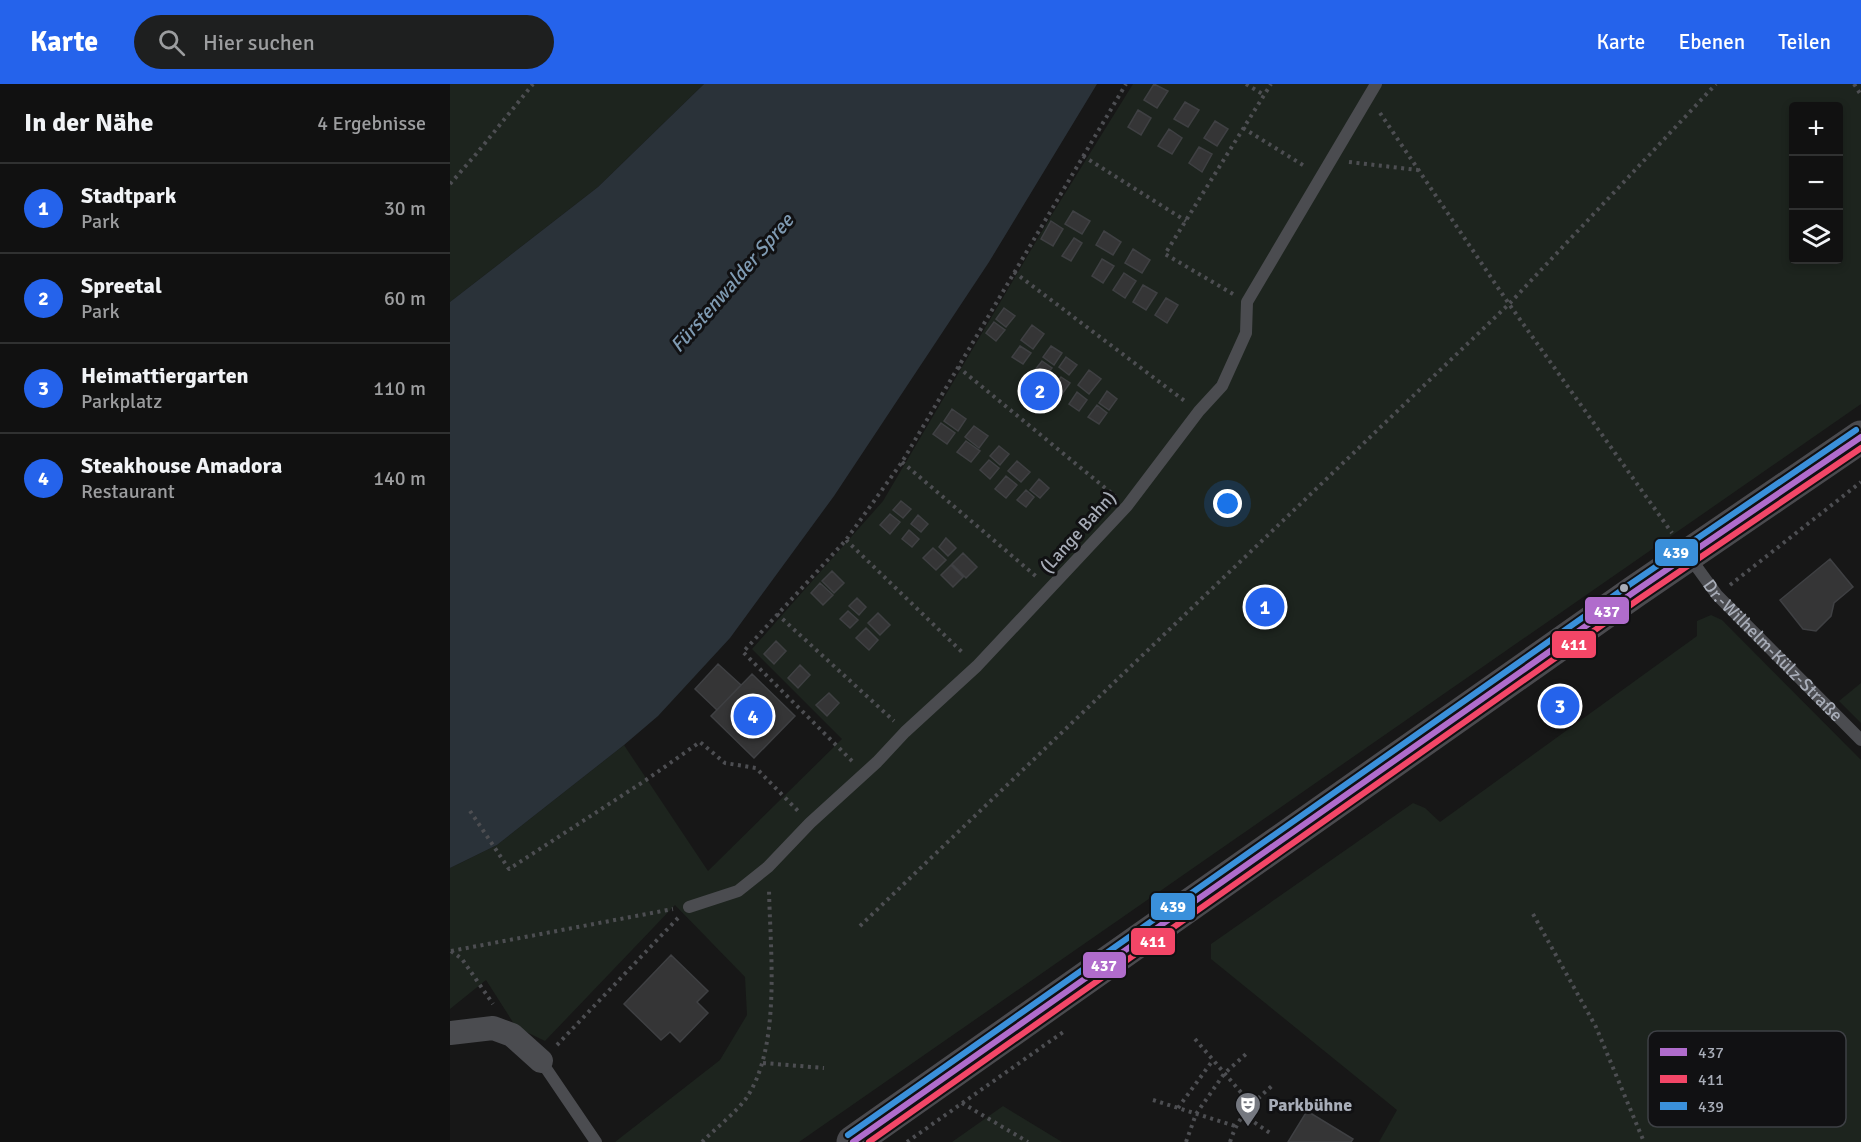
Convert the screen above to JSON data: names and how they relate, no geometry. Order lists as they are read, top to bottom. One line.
{"streets":{"lane":["(Lange Bahn)","Dr.-Wilhelm-Külz-Straße"]},"water":["Fürstenwalder Spree"],"places":{"theatre":["Parkbühne"]},"lines":["transit line 439","transit line 437","transit line 411"],"legend":["437","411","439"],"page":{"header":"Karte","search":"Hier suchen","nav":["Karte","Ebenen","Teilen"],"heading":["In der Nähe","4 Ergebnisse"],"map_buttons":["+","−"],"list":[{"mark":"1","name":"Stadtpark","note":"Park","value":"30 m"},{"mark":"2","name":"Spreetal","note":"Park","value":"60 m"},{"mark":"3","name":"Heimattiergarten","note":"Parkplatz","value":"110 m"},{"mark":"4","name":"Steakhouse Amadora","note":"Restaurant","value":"140 m"}],"pins":["2","1","3","4"]}}
